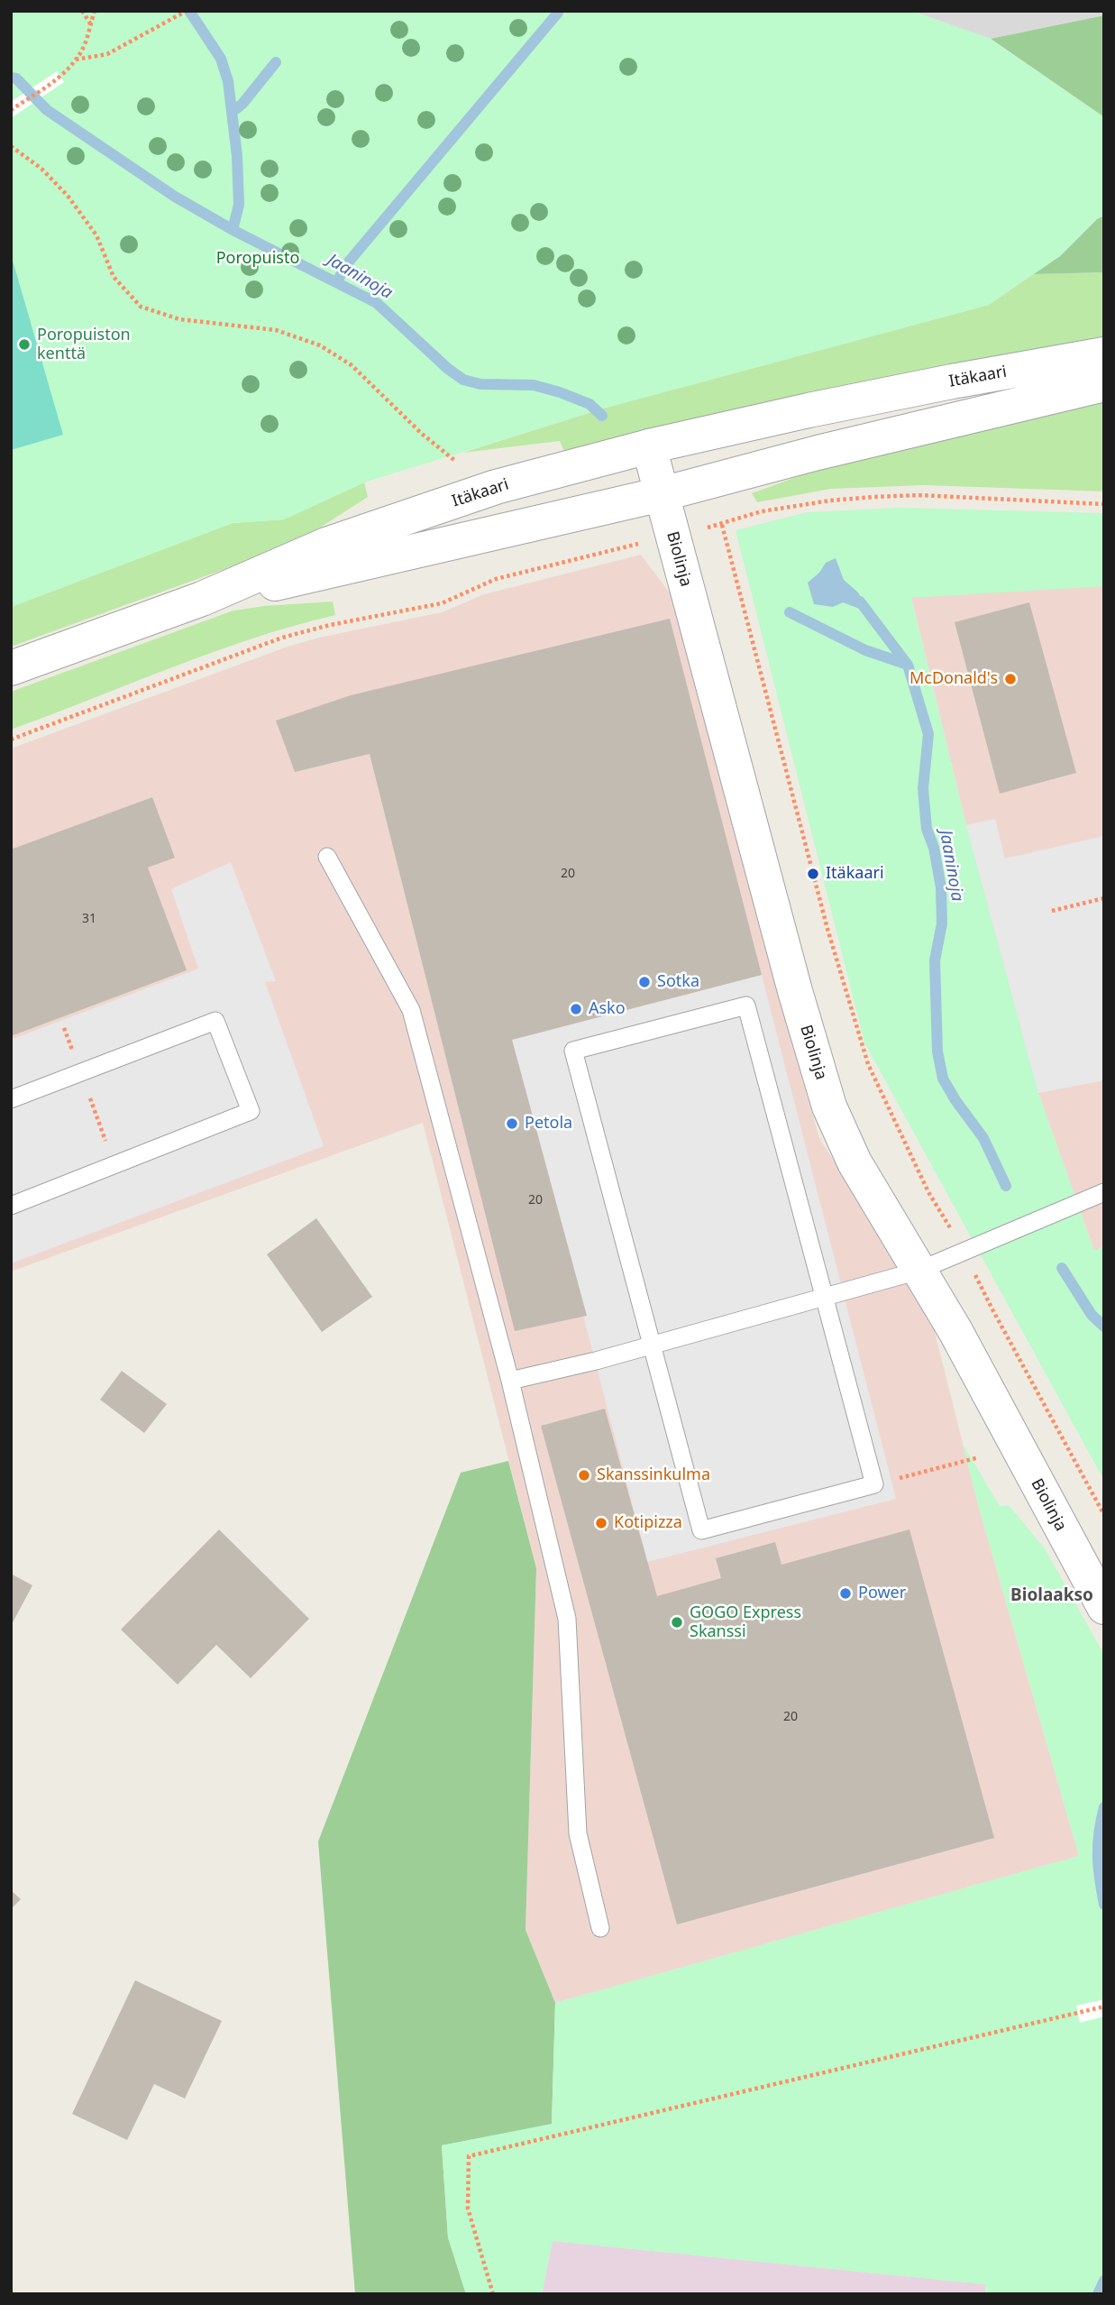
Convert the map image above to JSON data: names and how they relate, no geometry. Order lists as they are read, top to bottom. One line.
{"streets":{"street":["Itäkaari","Biolinja"]},"crossings":[["Itäkaari","Biolinja"]],"districts":["Biolaakso"],"water":["Jaaninoja"],"parks":["Poropuisto"],"places":["Poropuiston kenttä","McDonald's","Itäkaari","Sotka","Asko","Petola","Skanssinkulma","Kotipizza","Power","GOGO Express Skanssi"],"house_numbers":["20","31","20","20"]}
